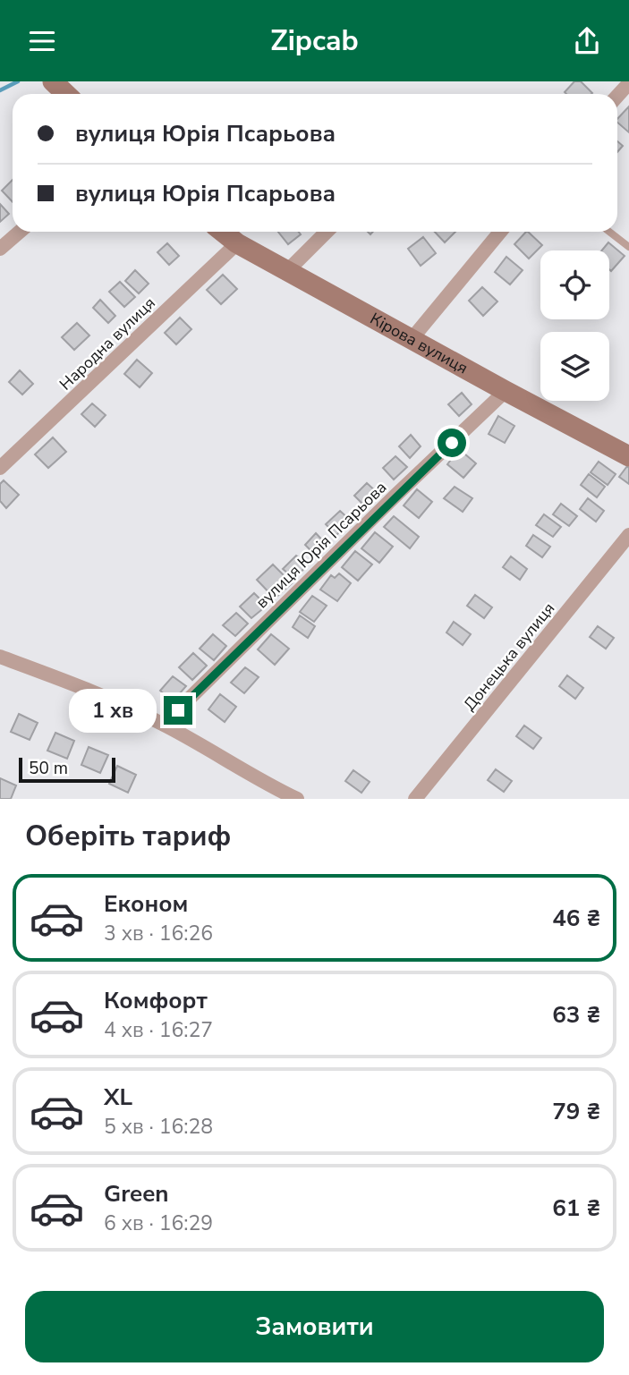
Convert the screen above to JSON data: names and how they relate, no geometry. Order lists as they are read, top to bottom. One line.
{"streets":{"street":["Кірова вулиця","вулиця Юрія Псарьова","Донецька вулиця"]},"crossings":[["Кірова вулиця","вулиця Юрія Псарьова"]],"scale_bar":"50 m","page":{"header":"Zipcab","banner":["вулиця Юрія Псарьова","вулиця Юрія Псарьова"],"bubble":"1 хв","scale":"50 m","heading":"Оберіть тариф","list":[{"name":"Економ","note":"3 хв · 16:26","value":"46 ₴"},{"name":"Комфорт","note":"4 хв · 16:27","value":"63 ₴"},{"name":"XL","note":"5 хв · 16:28","value":"79 ₴"},{"name":"Green","note":"6 хв · 16:29","value":"61 ₴"}],"buttons":"Замовити"}}
